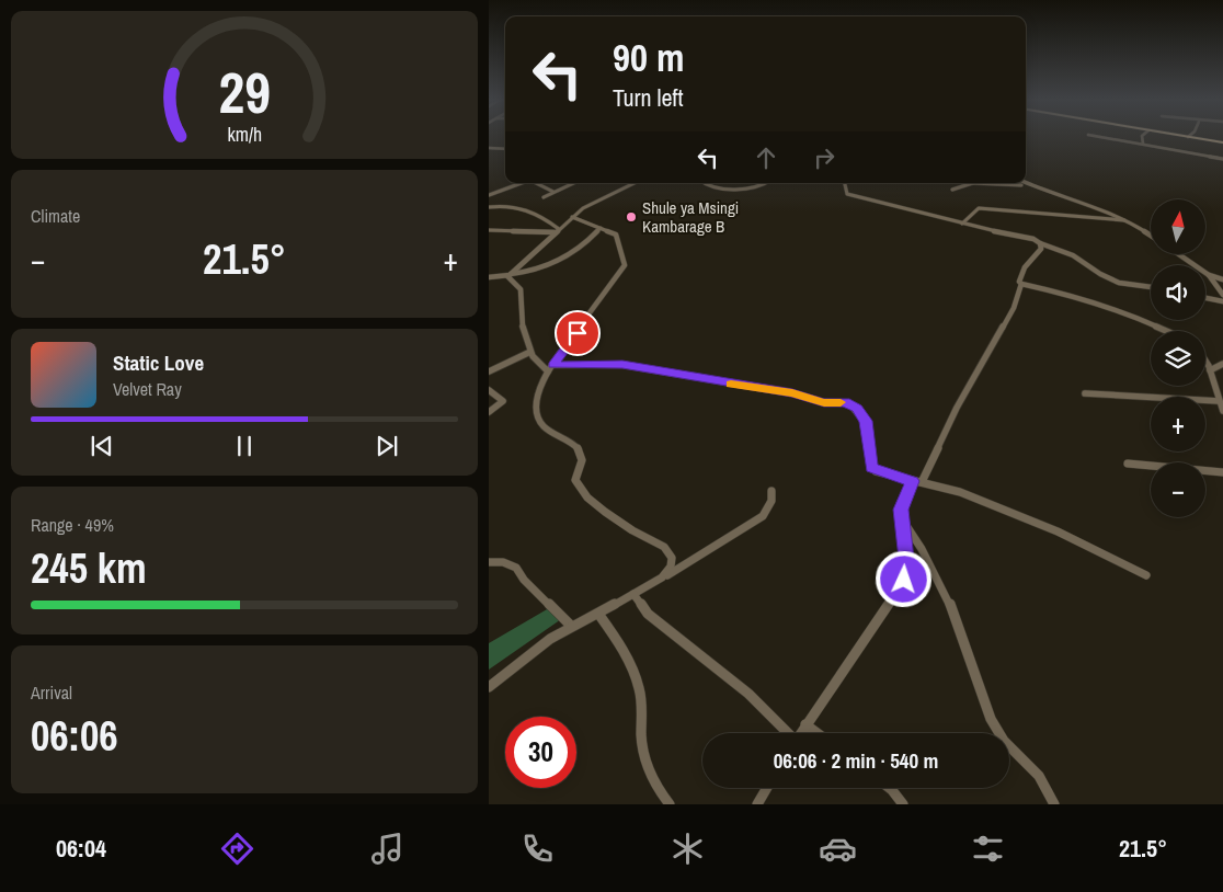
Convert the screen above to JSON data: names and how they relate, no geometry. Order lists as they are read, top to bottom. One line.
{"places":["Shule ya Msingi Kambarage B"],"north":"top","page":{"turn":["90 m","Turn left"],"tile":["Climate",["Range · 49%","245 km"],["Arrival","06:06"]],"map_buttons":["+","−"],"heat":["−","21.5°","+"],"song":["Static Love","Velvet Ray"],"limit":"30","trip":"06:06 · 2 min · 540 m","tabs":["06:04","21.5°"],"gauge":["29","km/h"]}}
